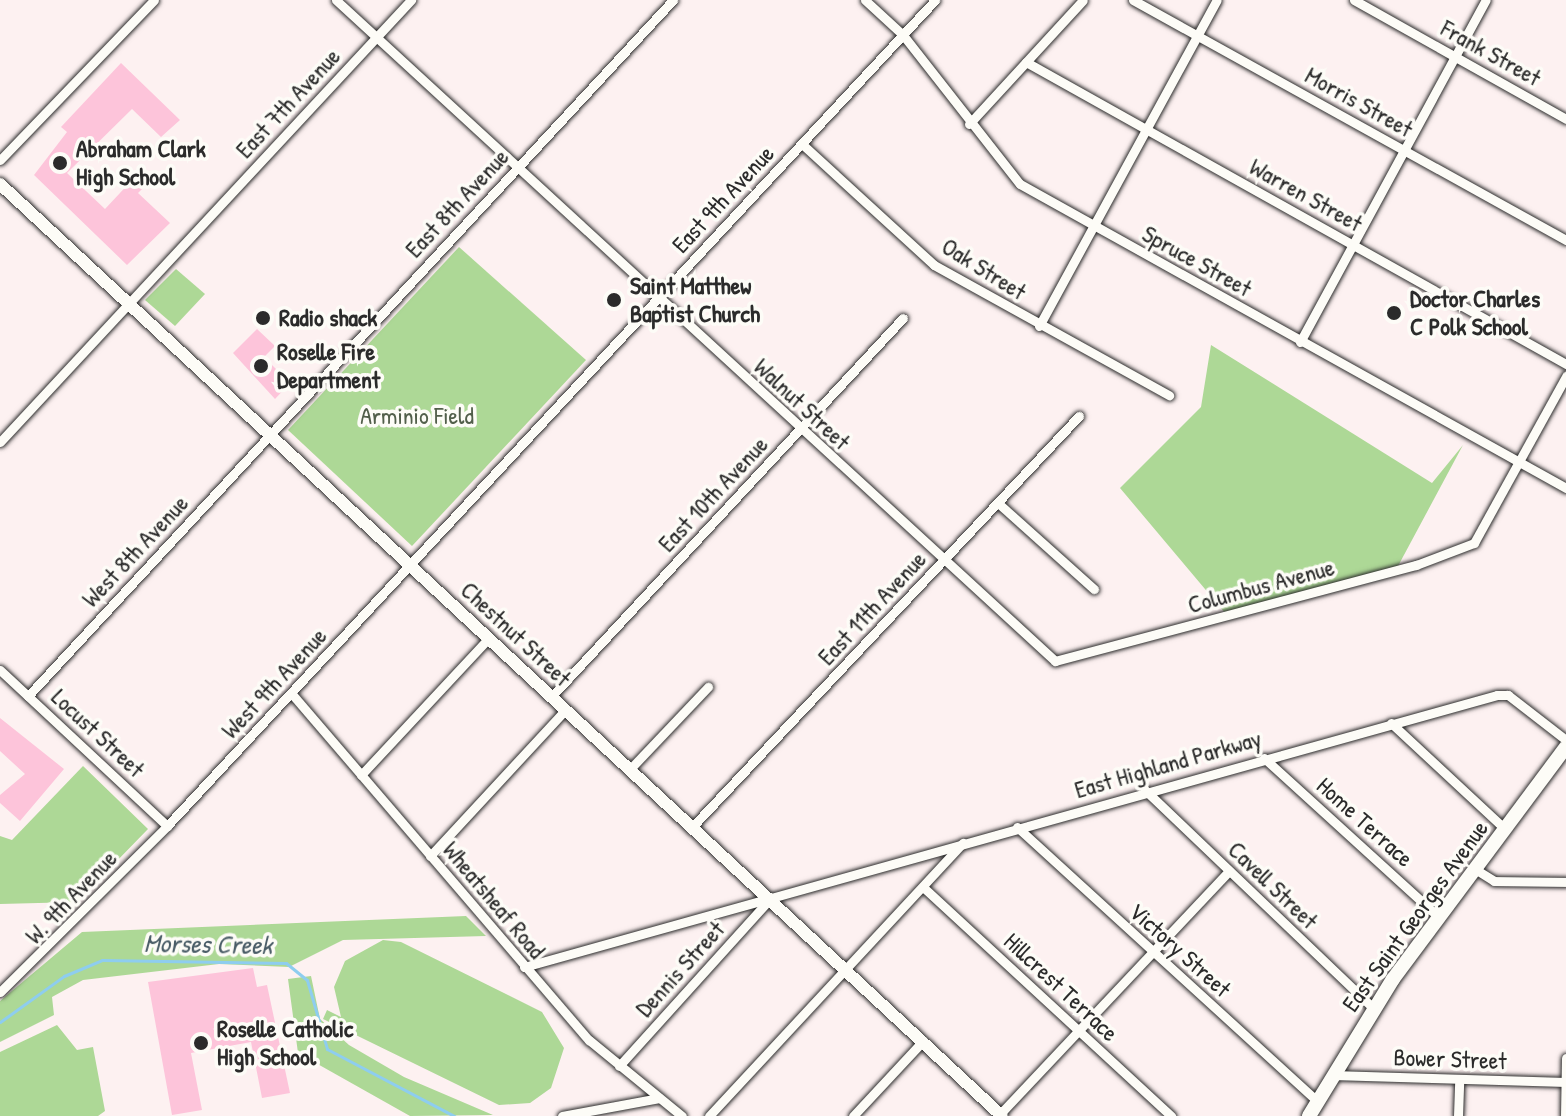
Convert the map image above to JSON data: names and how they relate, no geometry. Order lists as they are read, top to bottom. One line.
{"streets":{"main road":["East Saint Georges Avenue"],"street":["Frank Street","Morris Street","East 7th Avenue","Warren Street","East 9th Avenue","East 8th Avenue","Spruce Street","Oak Street","Walnut Street","East 10th Avenue","West 8th Avenue","Columbus Avenue","East 11th Avenue","Chestnut Street","West 9th Avenue","Locust Street","East Highland Parkway","Home Terrace","Cavell Street","W. 9th Avenue","Wheatsheaf Road","Victory Street","Dennis Street","Hillcrest Terrace","Bower Street"]},"crossings":[["East 7th Avenue","Walnut Street"],["East 7th Avenue","Chestnut Street"],["East 9th Avenue","Spruce Street"],["East 9th Avenue","Oak Street"],["East 9th Avenue","Walnut Street"],["East 9th Avenue","Chestnut Street"],["East 9th Avenue","West 9th Avenue"],["East 8th Avenue","Walnut Street"],["East 8th Avenue","West 8th Avenue"],["East 8th Avenue","Chestnut Street"],["Spruce Street","Columbus Avenue"],["Walnut Street","East 10th Avenue"],["Walnut Street","Columbus Avenue"],["Walnut Street","East 11th Avenue"],["East 10th Avenue","Chestnut Street"],["West 8th Avenue","Chestnut Street"],["West 8th Avenue","Locust Street"],["East 11th Avenue","Chestnut Street"],["Chestnut Street","West 9th Avenue"],["Chestnut Street","East Highland Parkway"],["Chestnut Street","Dennis Street"],["West 9th Avenue","Locust Street"],["West 9th Avenue","W. 9th Avenue"],["West 9th Avenue","Wheatsheaf Road"],["Locust Street","W. 9th Avenue"],["East Highland Parkway","Home Terrace"],["East Highland Parkway","Cavell Street"],["East Highland Parkway","Wheatsheaf Road"],["East Highland Parkway","Victory Street"],["East Highland Parkway","Dennis Street"],["Home Terrace","East Saint Georges Avenue"],["Cavell Street","East Saint Georges Avenue"],["Wheatsheaf Road","Dennis Street"],["East Saint Georges Avenue","Victory Street"],["East Saint Georges Avenue","Bower Street"]],"water":["Morses Creek"],"parks":["Arminio Field"],"places":["Abraham Clark High School","Saint Matthew Baptist Church","Doctor Charles C Polk School","Radio shack","Roselle Fire Department","Roselle Catholic High School"]}
